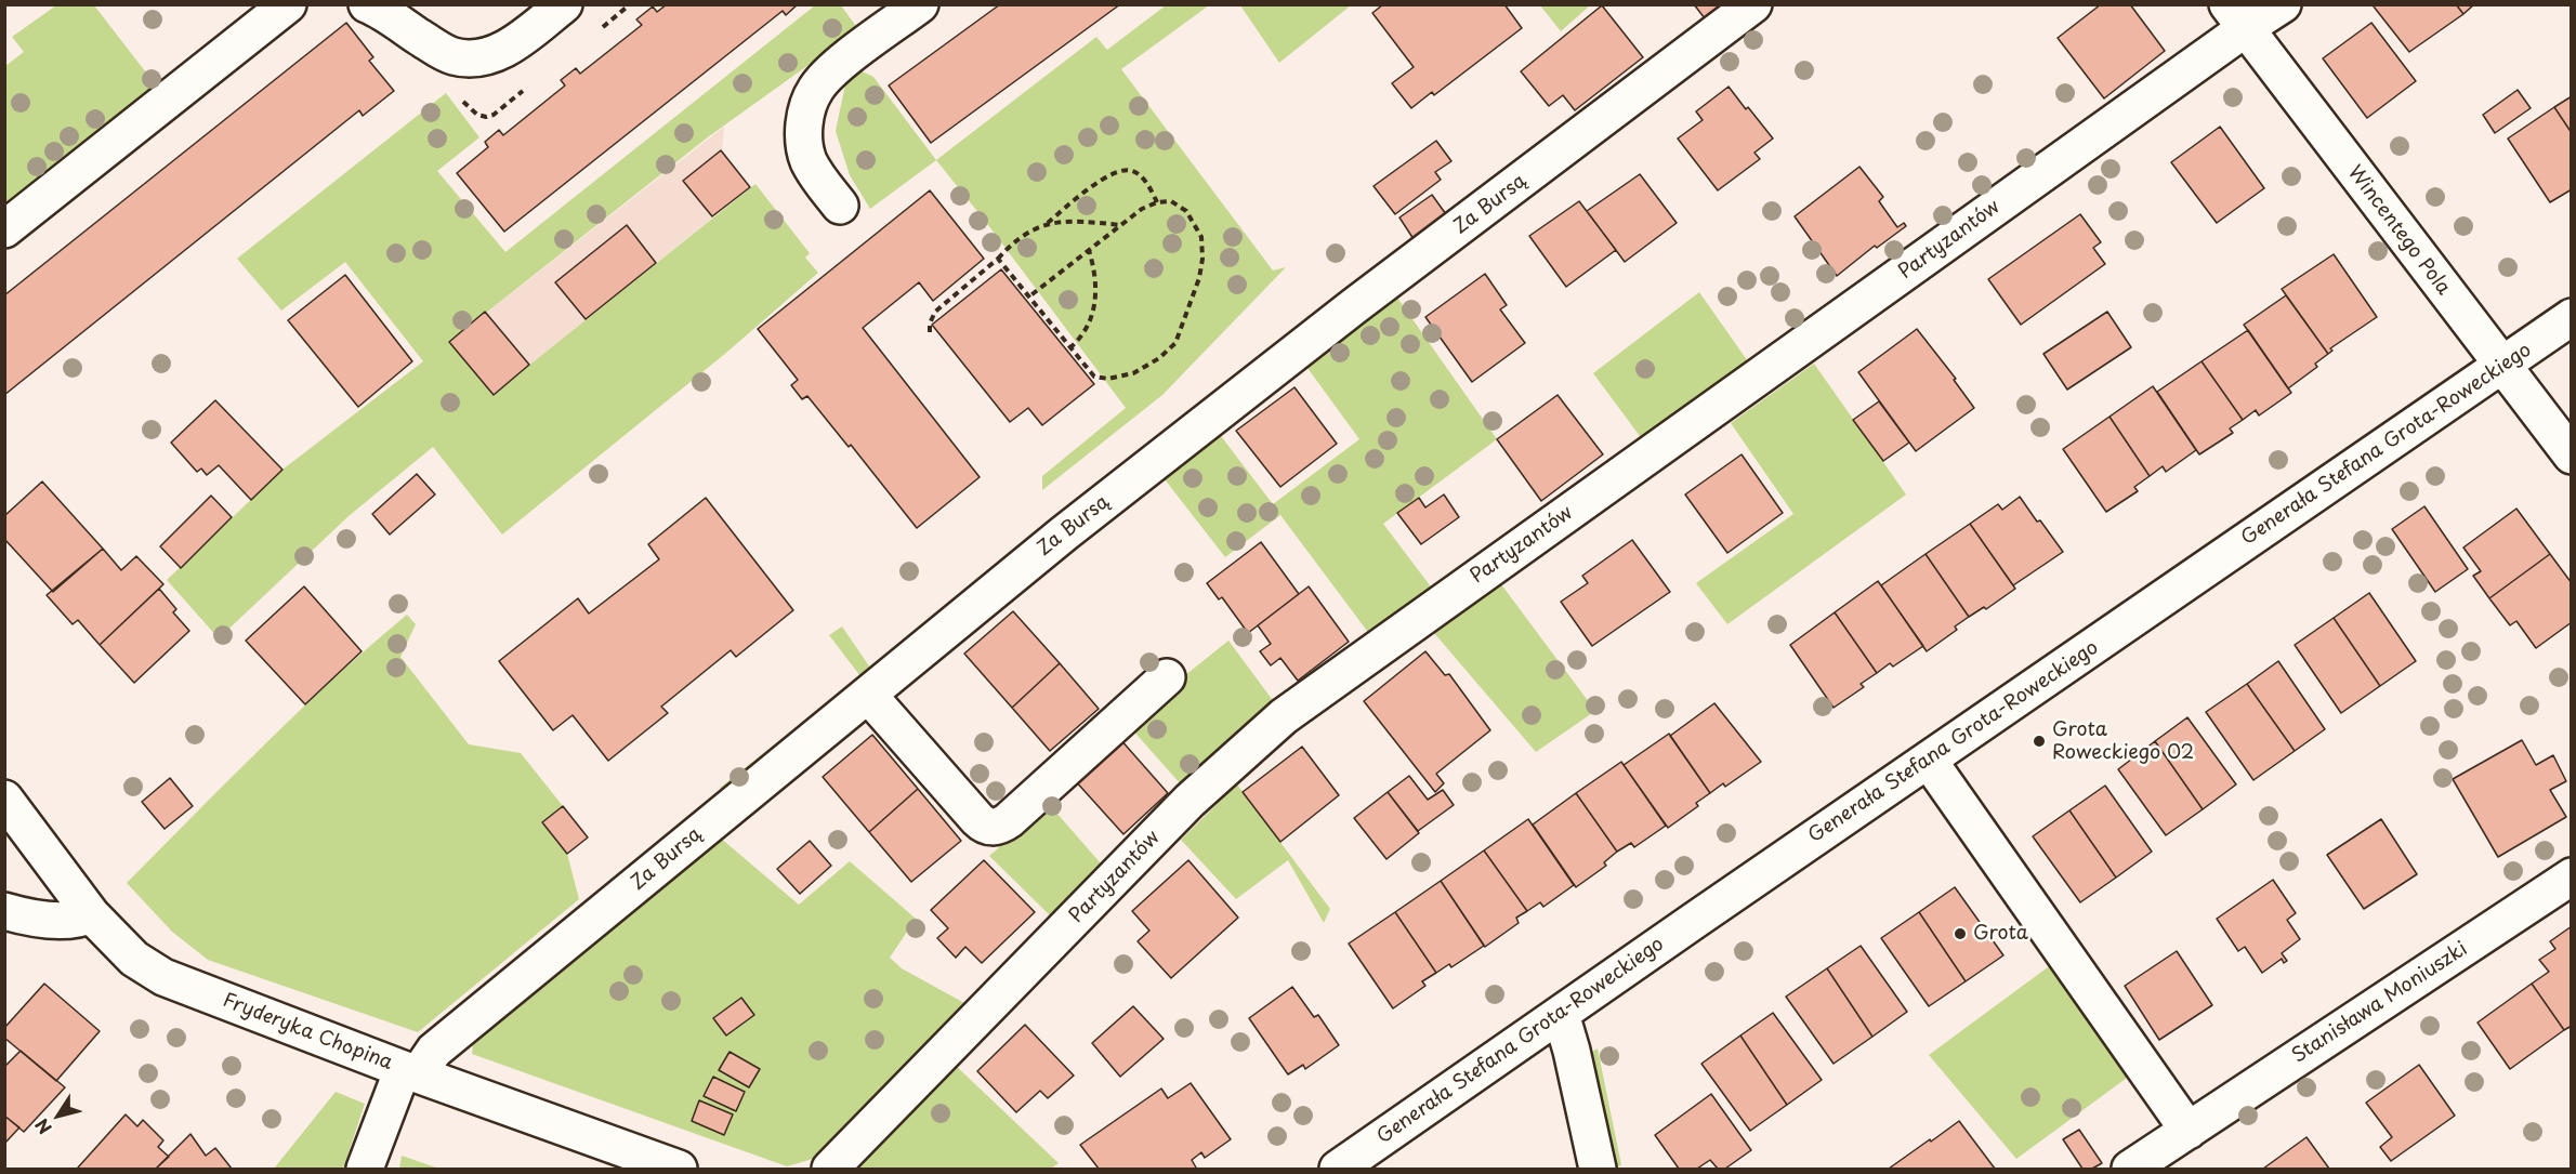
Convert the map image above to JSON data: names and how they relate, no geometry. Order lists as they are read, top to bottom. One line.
{"streets":{"street":["Za Bursą","Wincentego Pola","Partyzantów","Generała Stefana Grota-Roweckiego","Stanisława Moniuszki","Fryderyka Chopina"]},"crossings":[["Za Bursą","Fryderyka Chopina"],["Wincentego Pola","Partyzantów"],["Wincentego Pola","Generała Stefana Grota-Roweckiego"]],"places":["Grota Roweckiego 02","Grota"],"north":"bottom left"}
